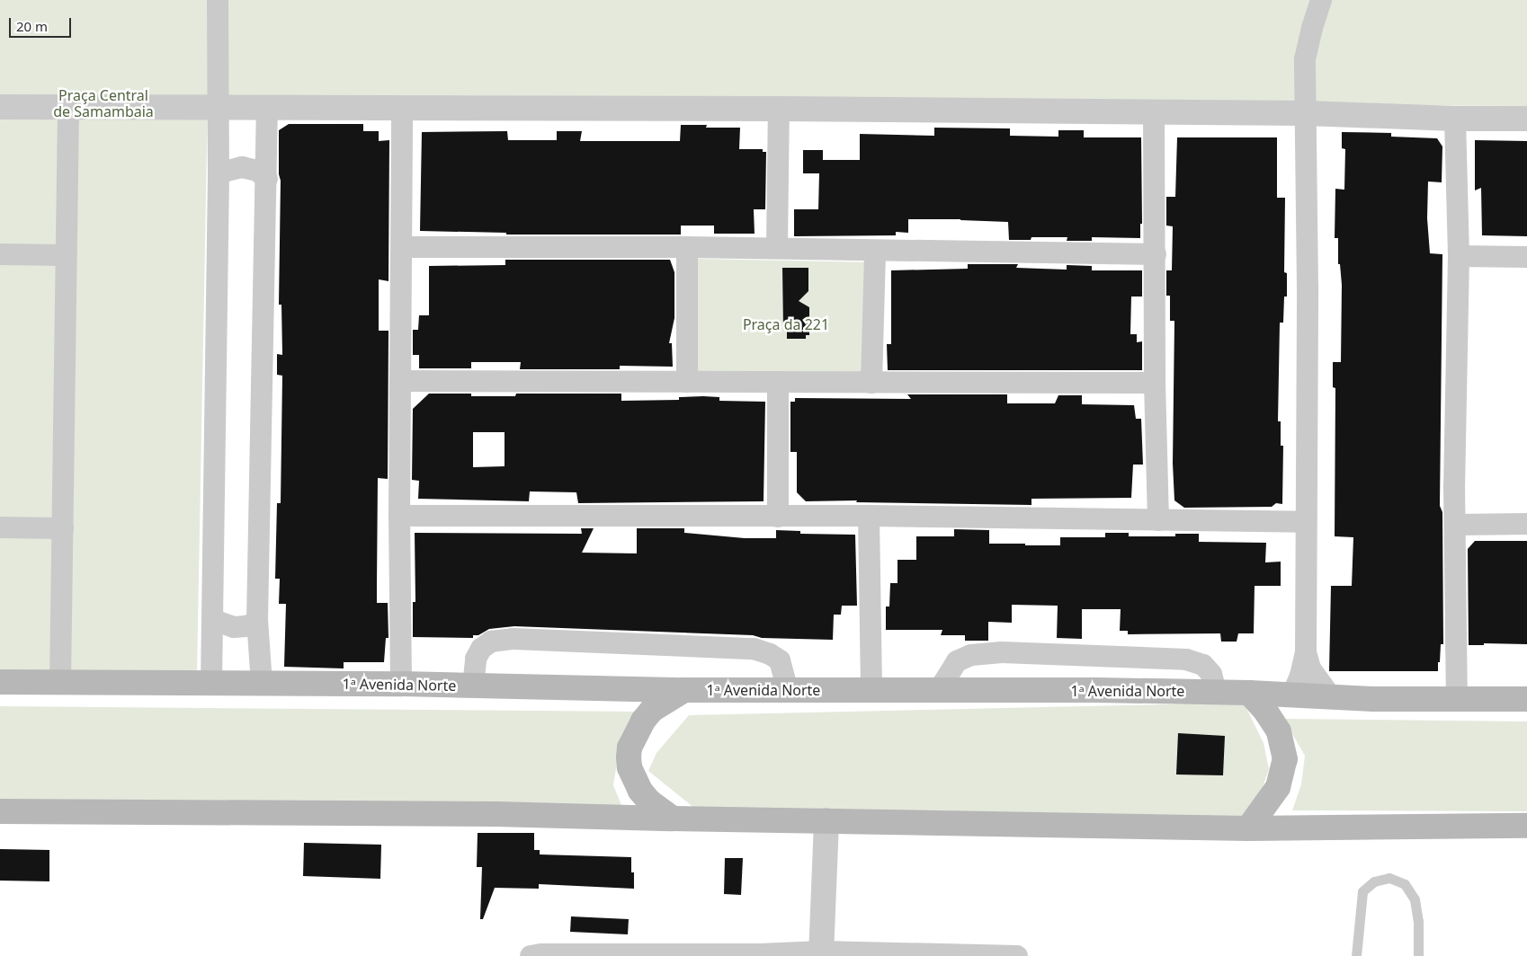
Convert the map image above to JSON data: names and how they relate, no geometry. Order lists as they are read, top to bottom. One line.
{"streets":{"main road":["1ᵃ Avenida Norte"]},"parks":["Praça Central de Samambaia","Praça da 221"],"scale_bar":"20 m"}
